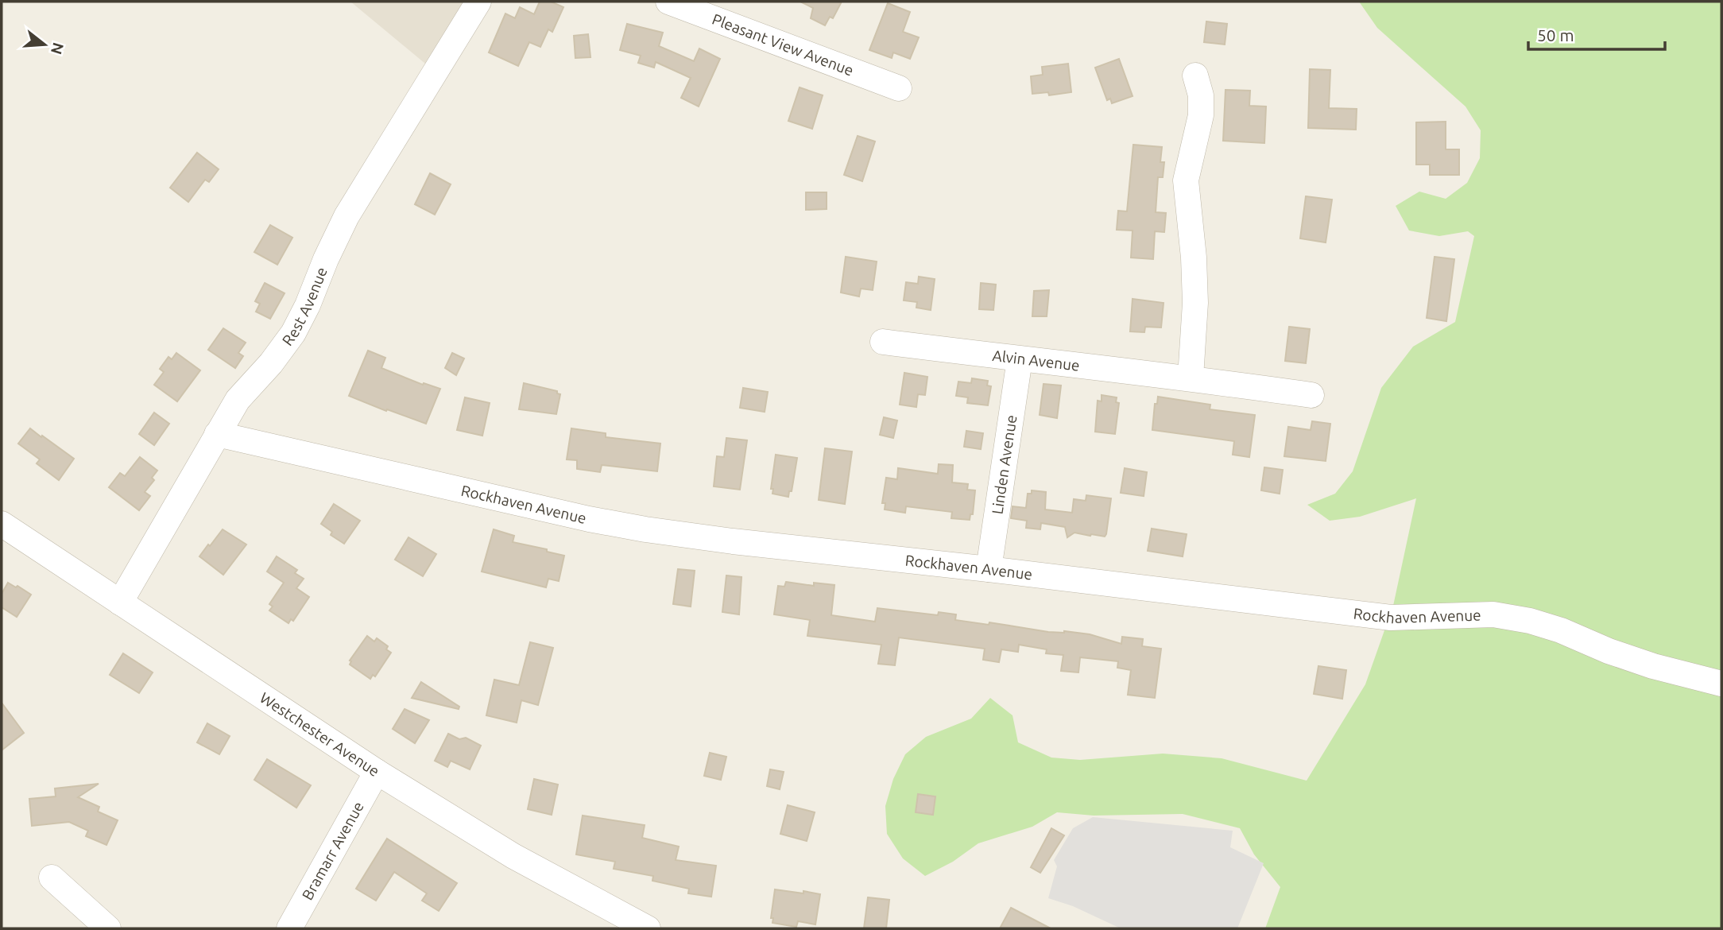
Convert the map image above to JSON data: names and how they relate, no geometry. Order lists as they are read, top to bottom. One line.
{"streets":{"street":["Pleasant View Avenue","Rest Avenue","Alvin Avenue","Linden Avenue","Rockhaven Avenue","Westchester Avenue","Bramarr Avenue"]},"crossings":[["Rest Avenue","Rockhaven Avenue"],["Rest Avenue","Westchester Avenue"],["Alvin Avenue","Linden Avenue"],["Linden Avenue","Rockhaven Avenue"],["Westchester Avenue","Bramarr Avenue"]],"scale_bar":"50 m","north":"right"}
